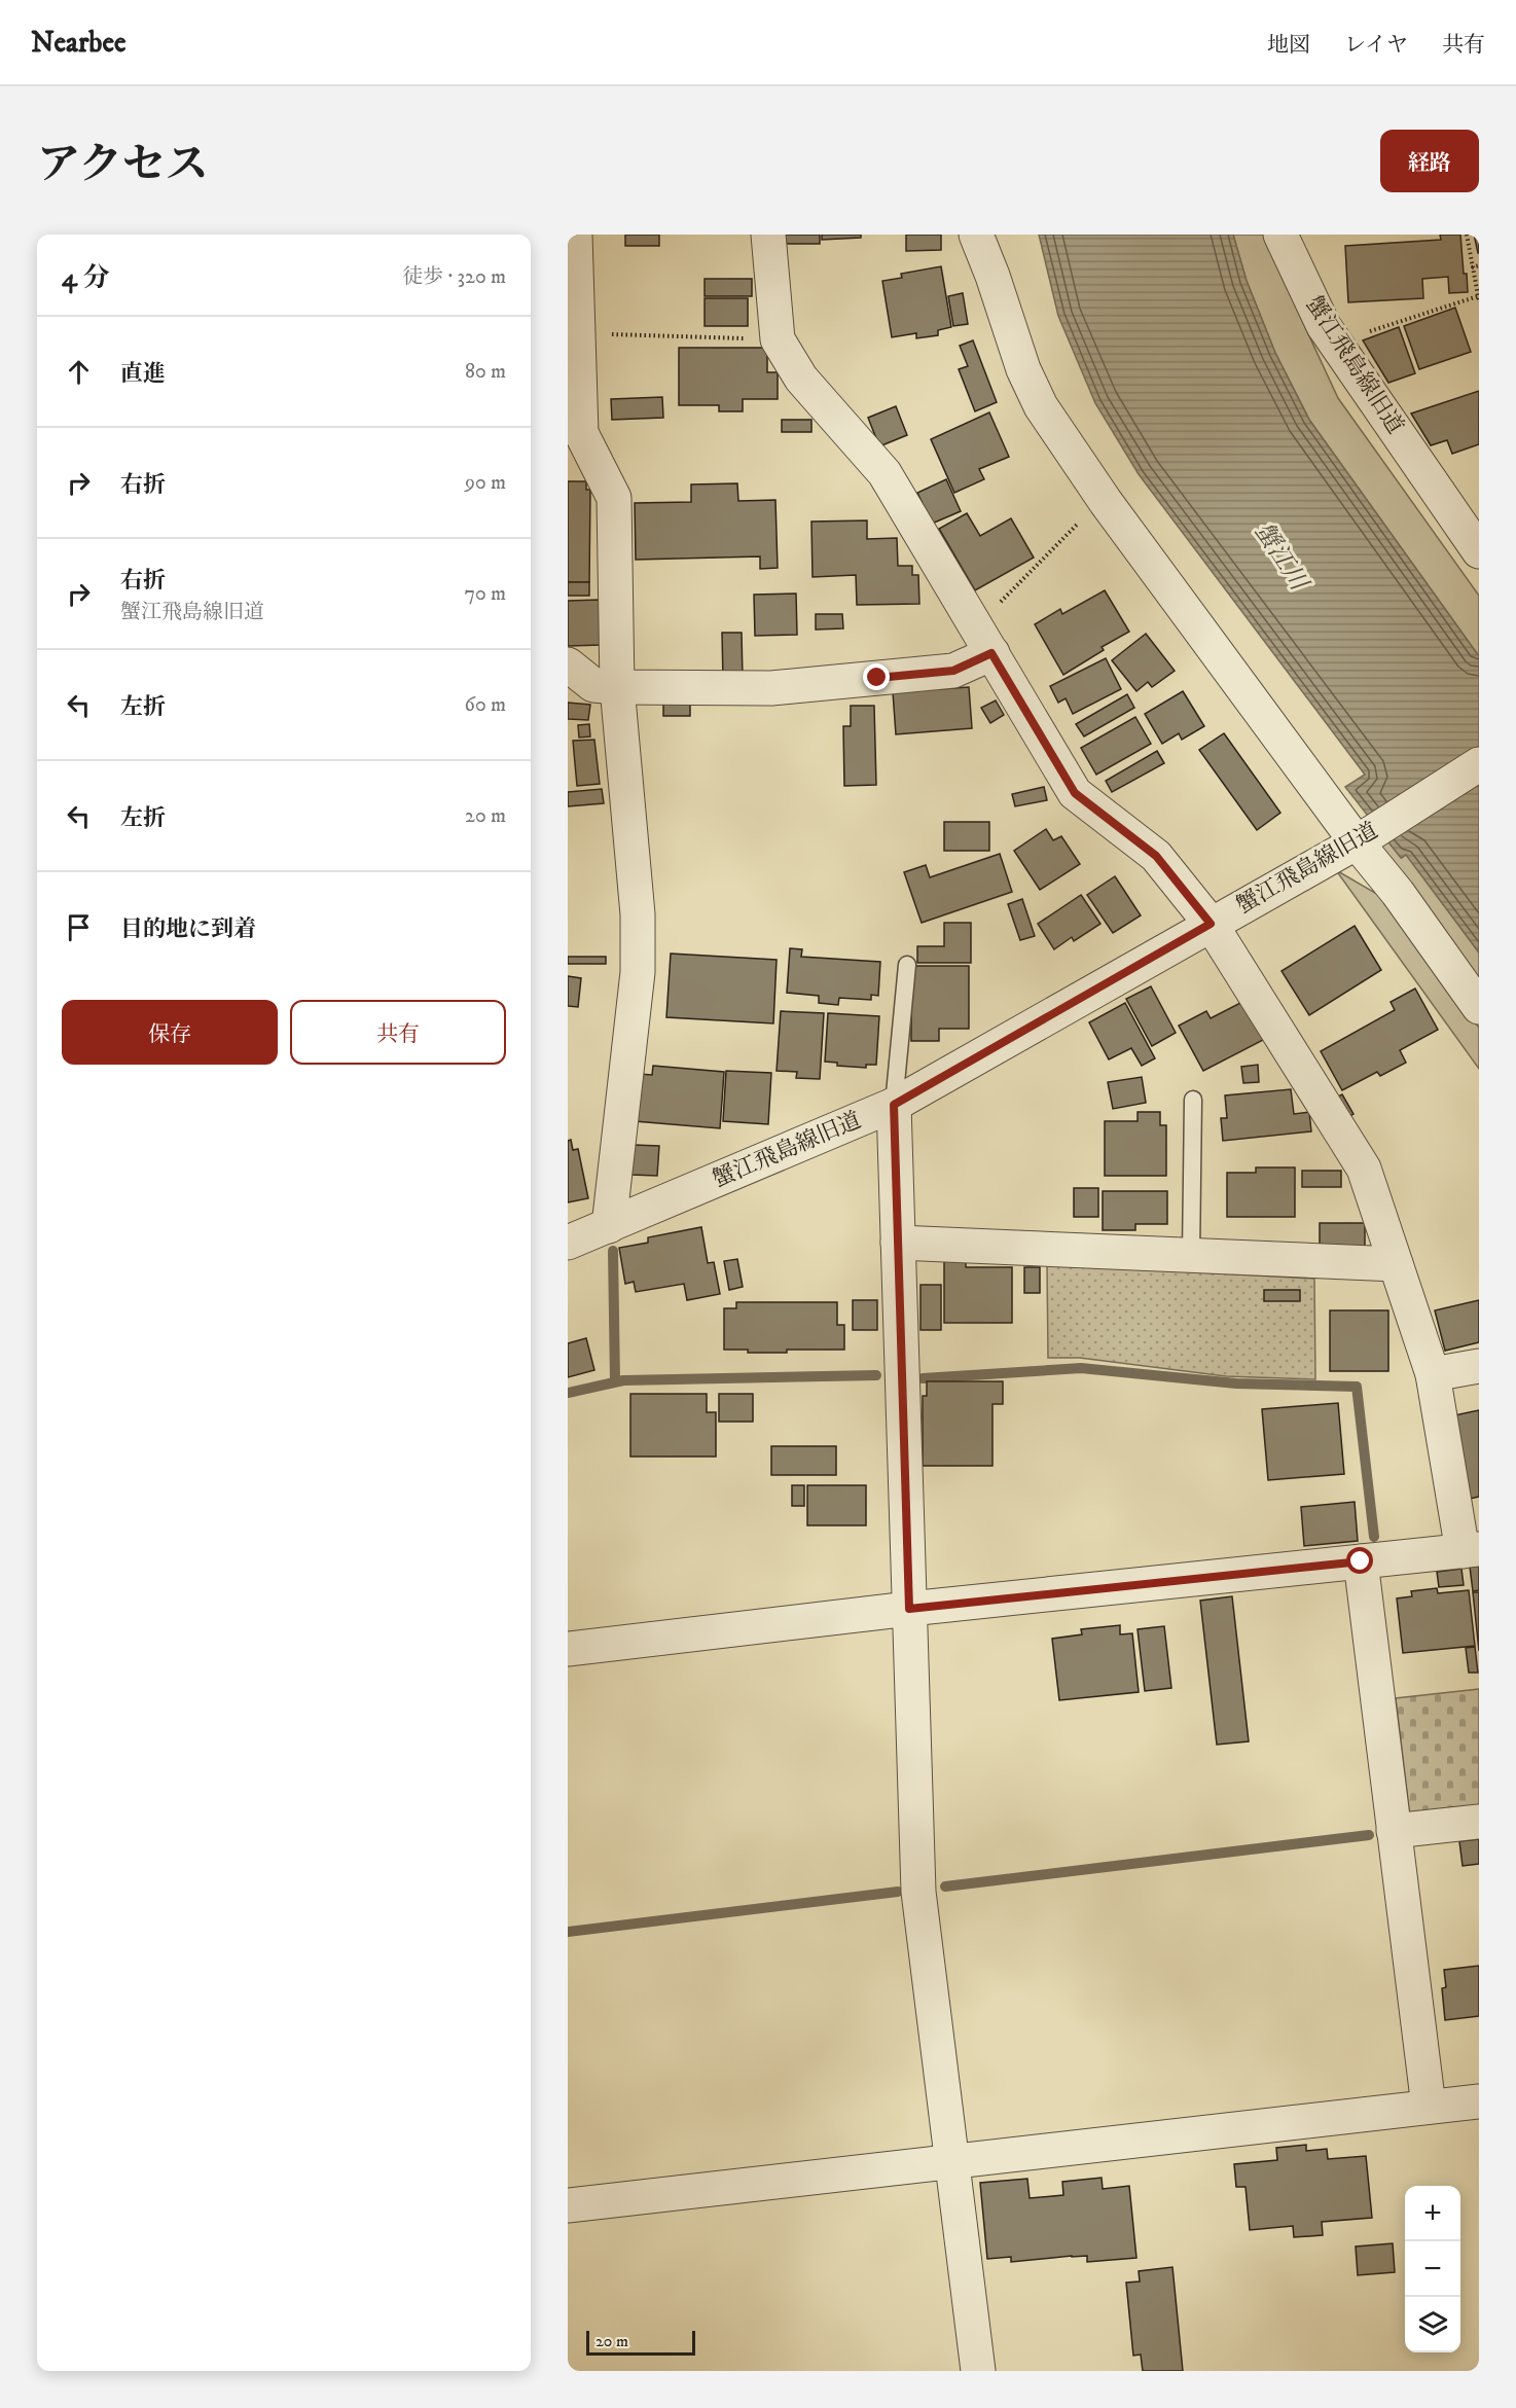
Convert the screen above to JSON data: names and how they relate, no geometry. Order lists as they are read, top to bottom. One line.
{"streets":{"street":["蟹江飛島線旧道"]},"water":["蟹江川"],"scale_bar":"20 m","page":{"header":"Nearbee","nav":["地図","レイヤ","共有"],"title":"アクセス","buttons":["経路",["保存","共有"]],"heading":["4 分","徒歩 · 320 m"],"list":[["直進","80 m"],["右折","90 m"],["右折","蟹江飛島線旧道","70 m"],["左折","60 m"],["左折","20 m"],"目的地に到着"],"map_buttons":["+","−"],"scale":"20 m"}}
